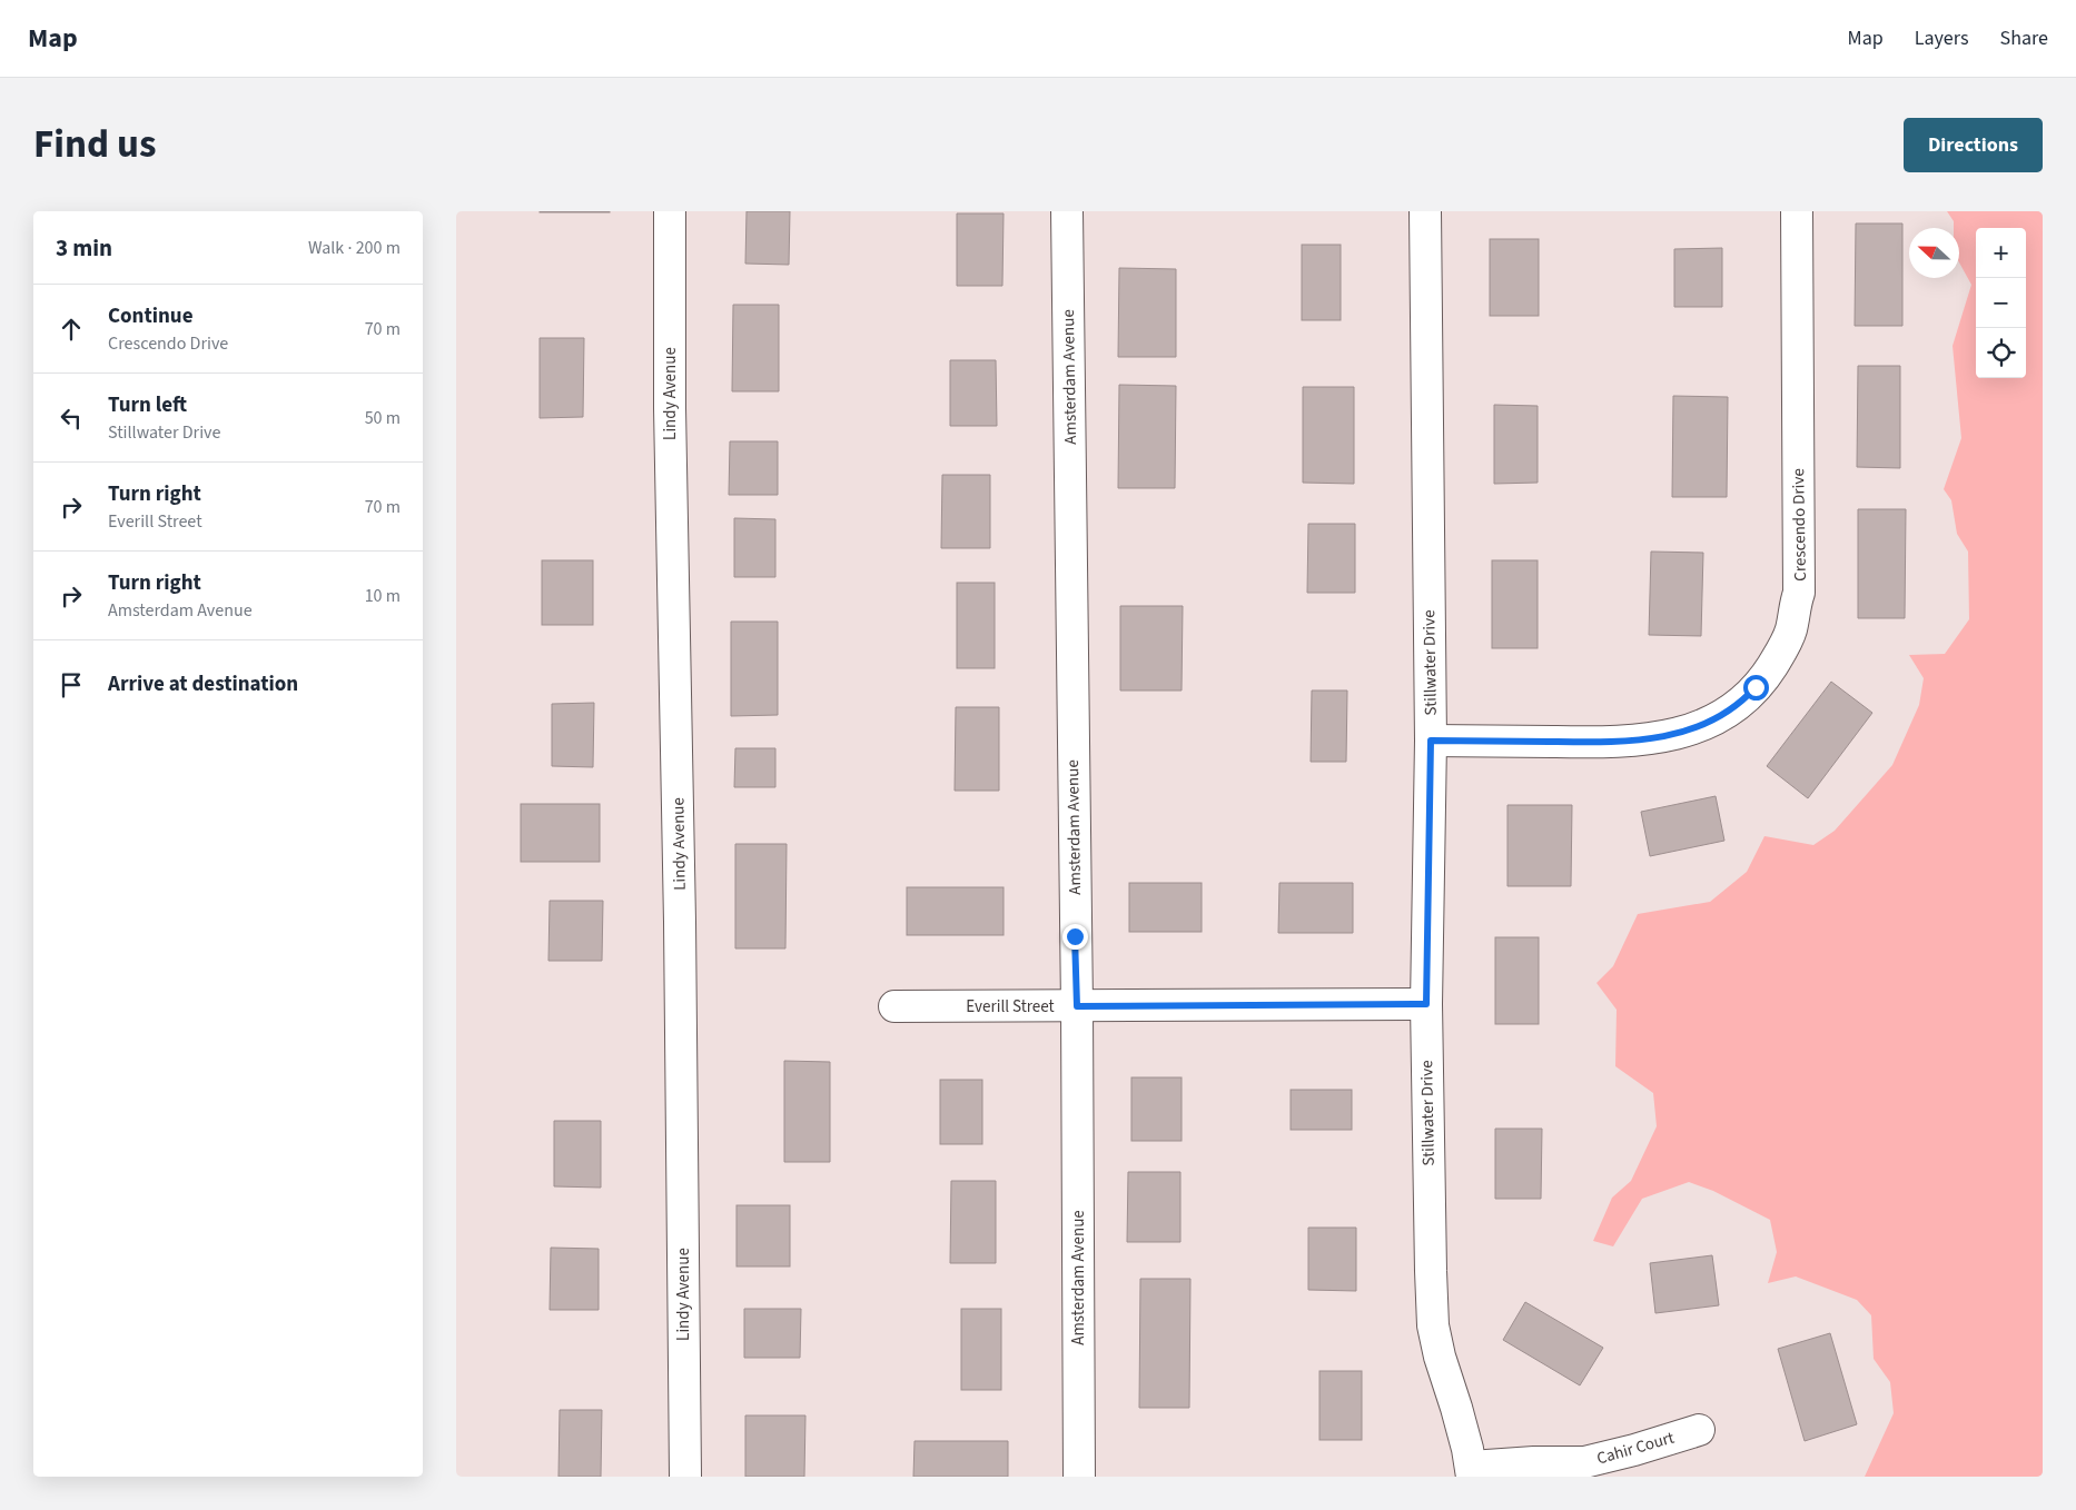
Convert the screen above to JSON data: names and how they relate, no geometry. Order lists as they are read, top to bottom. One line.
{"streets":{"street":["Amsterdam Avenue","Lindy Avenue","Crescendo Drive","Stillwater Drive","Everill Street","Cahir Court"]},"crossings":[["Amsterdam Avenue","Everill Street"],["Crescendo Drive","Stillwater Drive"],["Stillwater Drive","Everill Street"],["Stillwater Drive","Cahir Court"]],"north":"left","page":{"header":"Map","nav":["Map","Layers","Share"],"title":"Find us","buttons":"Directions","heading":["3 min","Walk · 200 m"],"map_buttons":["+","−"],"list":[["Continue","Crescendo Drive","70 m"],["Turn left","Stillwater Drive","50 m"],["Turn right","Everill Street","70 m"],["Turn right","Amsterdam Avenue","10 m"],"Arrive at destination"]}}
